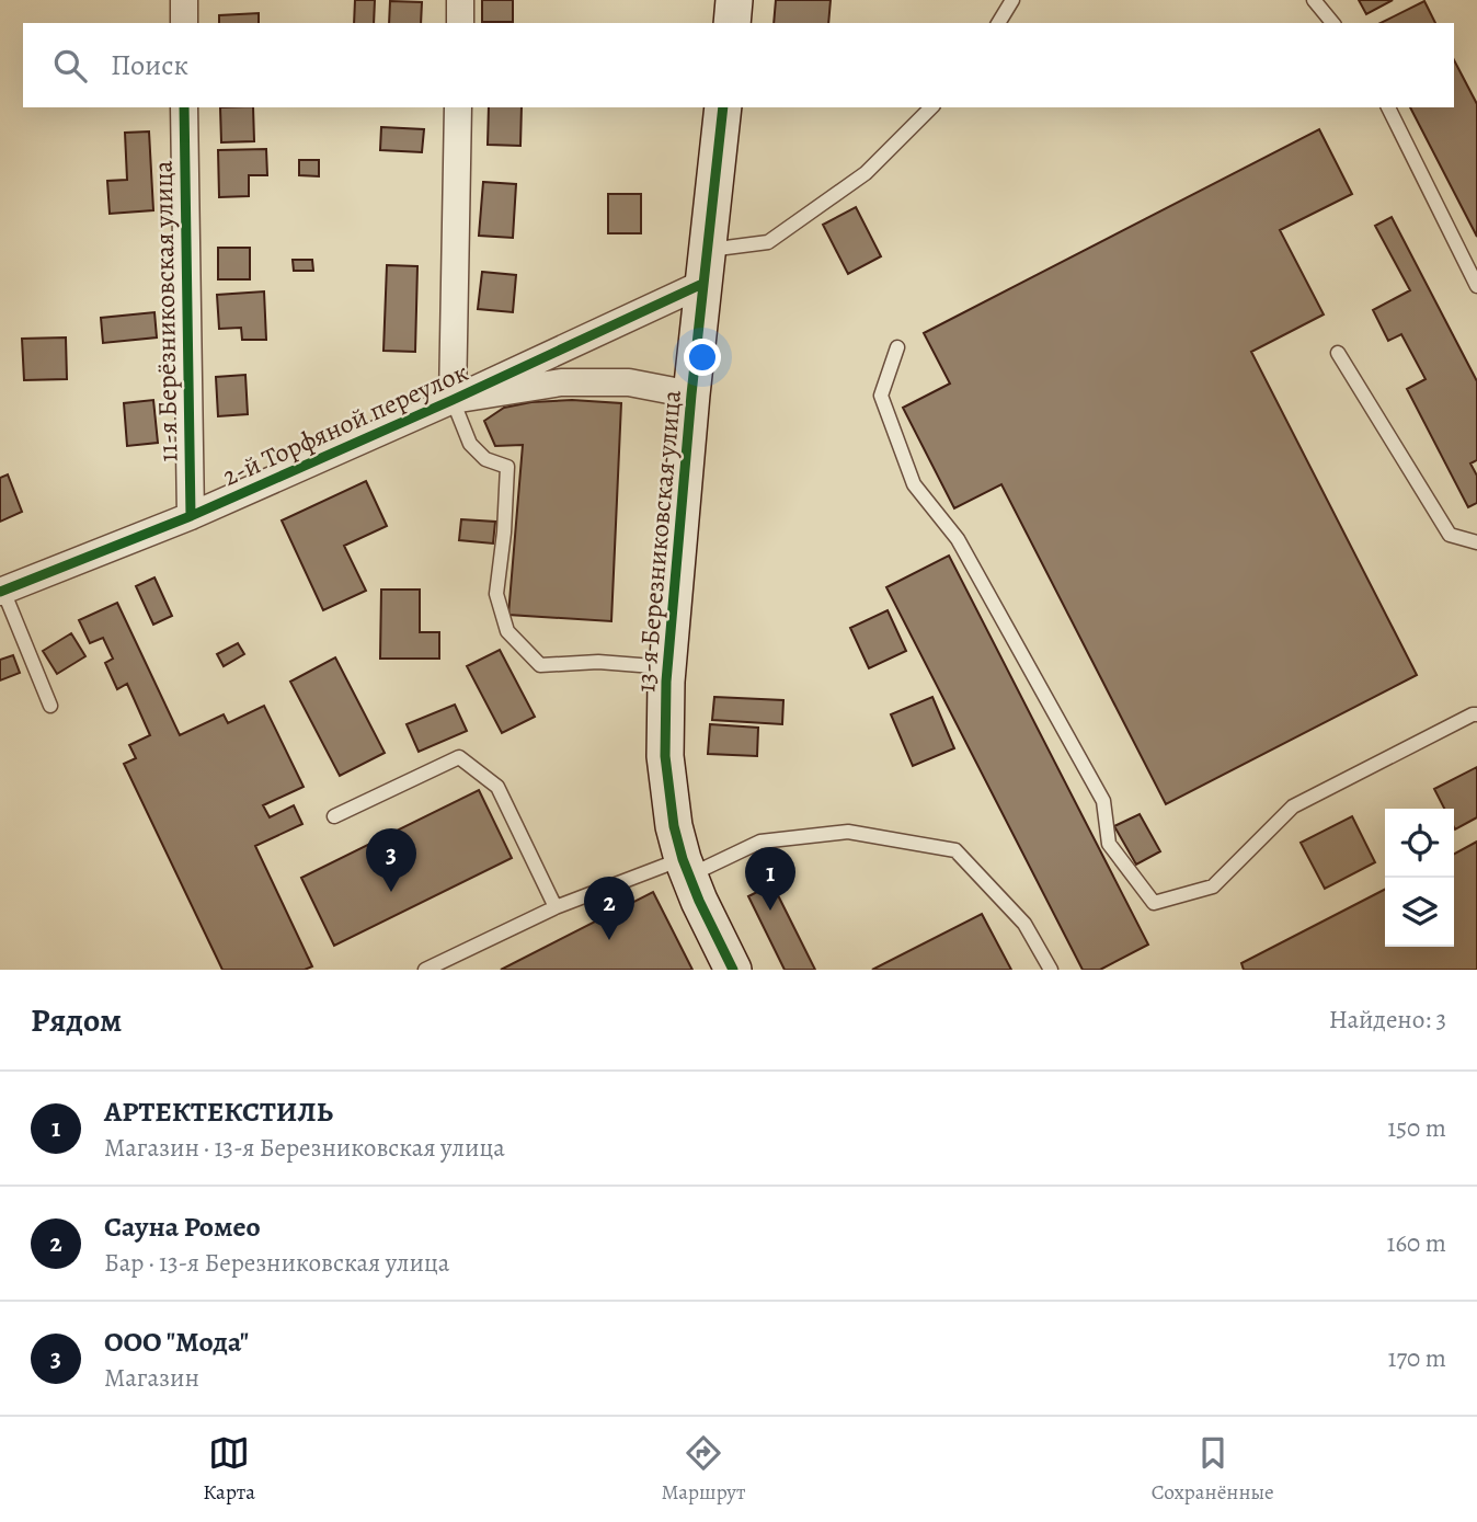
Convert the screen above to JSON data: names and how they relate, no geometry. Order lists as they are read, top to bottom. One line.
{"streets":{"street":["11-я Берёзниковская улица","2-й Торфяной переулок","13-я Березниковская улица"]},"crossings":[["11-я Берёзниковская улица","2-й Торфяной переулок"],["2-й Торфяной переулок","13-я Березниковская улица"]],"page":{"search":"Поиск","pins":["3","1","2"],"heading":["Рядом","Найдено: 3"],"list":[{"mark":"1","name":"АРТЕКТЕКСТИЛЬ","note":"Магазин · 13-я Березниковская улица","value":"150 m"},{"mark":"2","name":"Сауна Ромео","note":"Бар · 13-я Березниковская улица","value":"160 m"},{"mark":"3","name":"ООО \"Мода\"","note":"Магазин","value":"170 m"}],"nav":["Карта","Маршрут","Сохранённые"]}}
